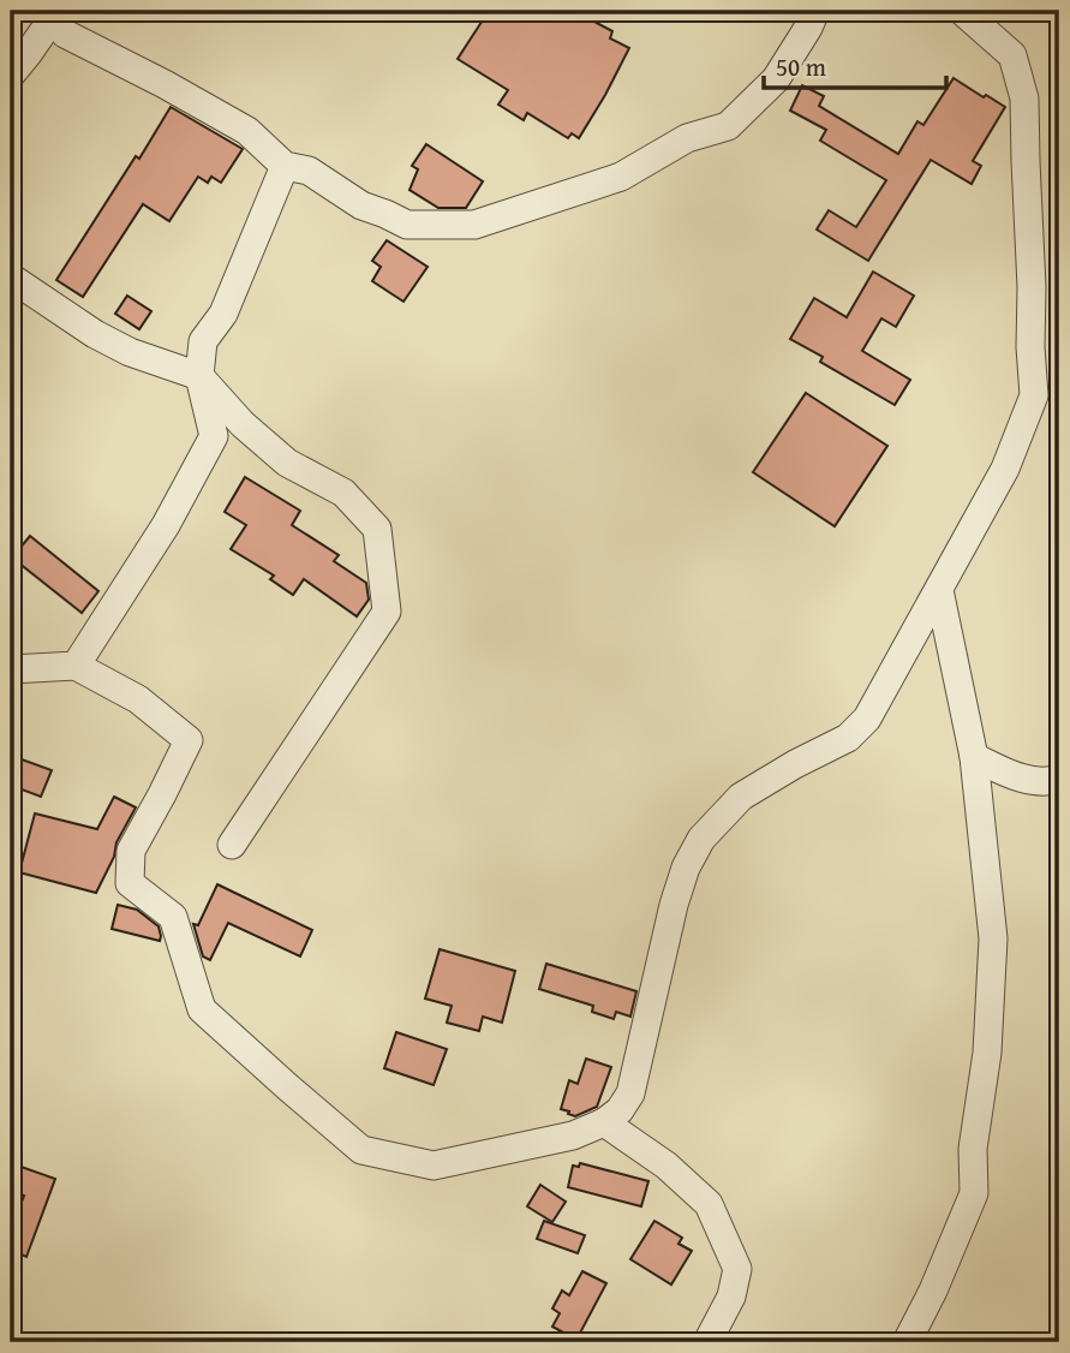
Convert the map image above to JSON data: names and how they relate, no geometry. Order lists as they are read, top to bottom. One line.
{"scale_bar":"50 m"}
